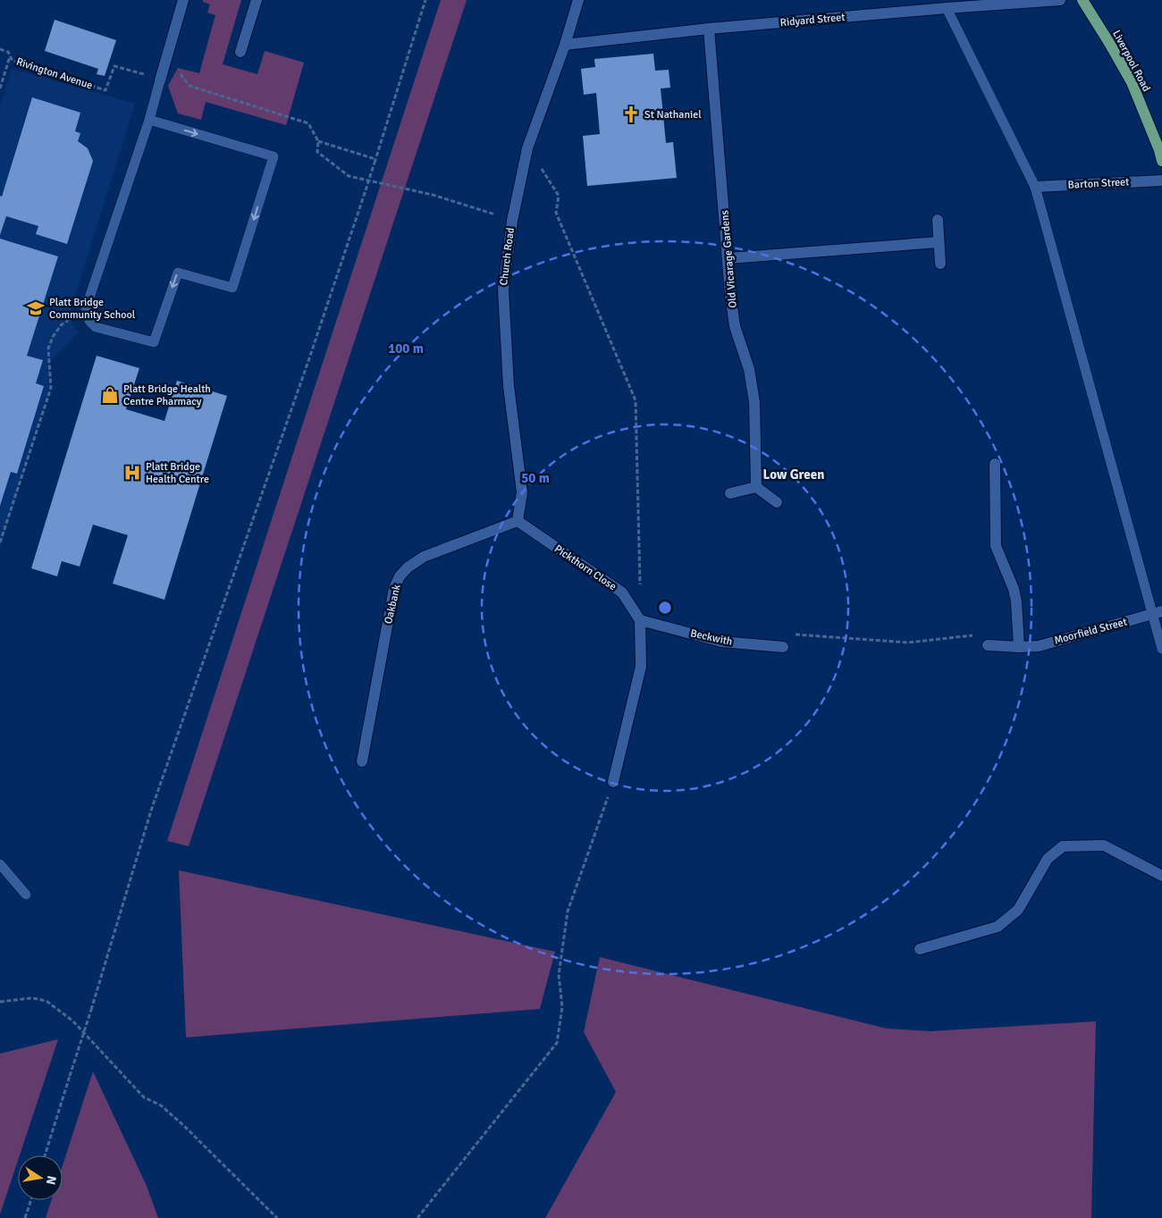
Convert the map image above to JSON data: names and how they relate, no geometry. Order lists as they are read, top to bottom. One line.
{"streets":{"main road":["Liverpool Road"],"street":["Ridyard Street","Barton Street","Church Road","Old Vicarage Gardens","Pickthorn Close","Oakbank","Moorfield Street","Beckwith"],"path":["Rivington Avenue"]},"crossings":[["Ridyard Street","Church Road"],["Ridyard Street","Old Vicarage Gardens"],["Church Road","Pickthorn Close"],["Church Road","Oakbank"],["Pickthorn Close","Oakbank"],["Pickthorn Close","Beckwith"]],"districts":["Low Green"],"places":{"church":["St Nathaniel"],"school or university":["Platt Bridge Community School"],"shop":["Platt Bridge Health Centre Pharmacy"],"hospital":["Platt Bridge Health Centre"]},"north":"right","rings":["100 m","50 m"]}
